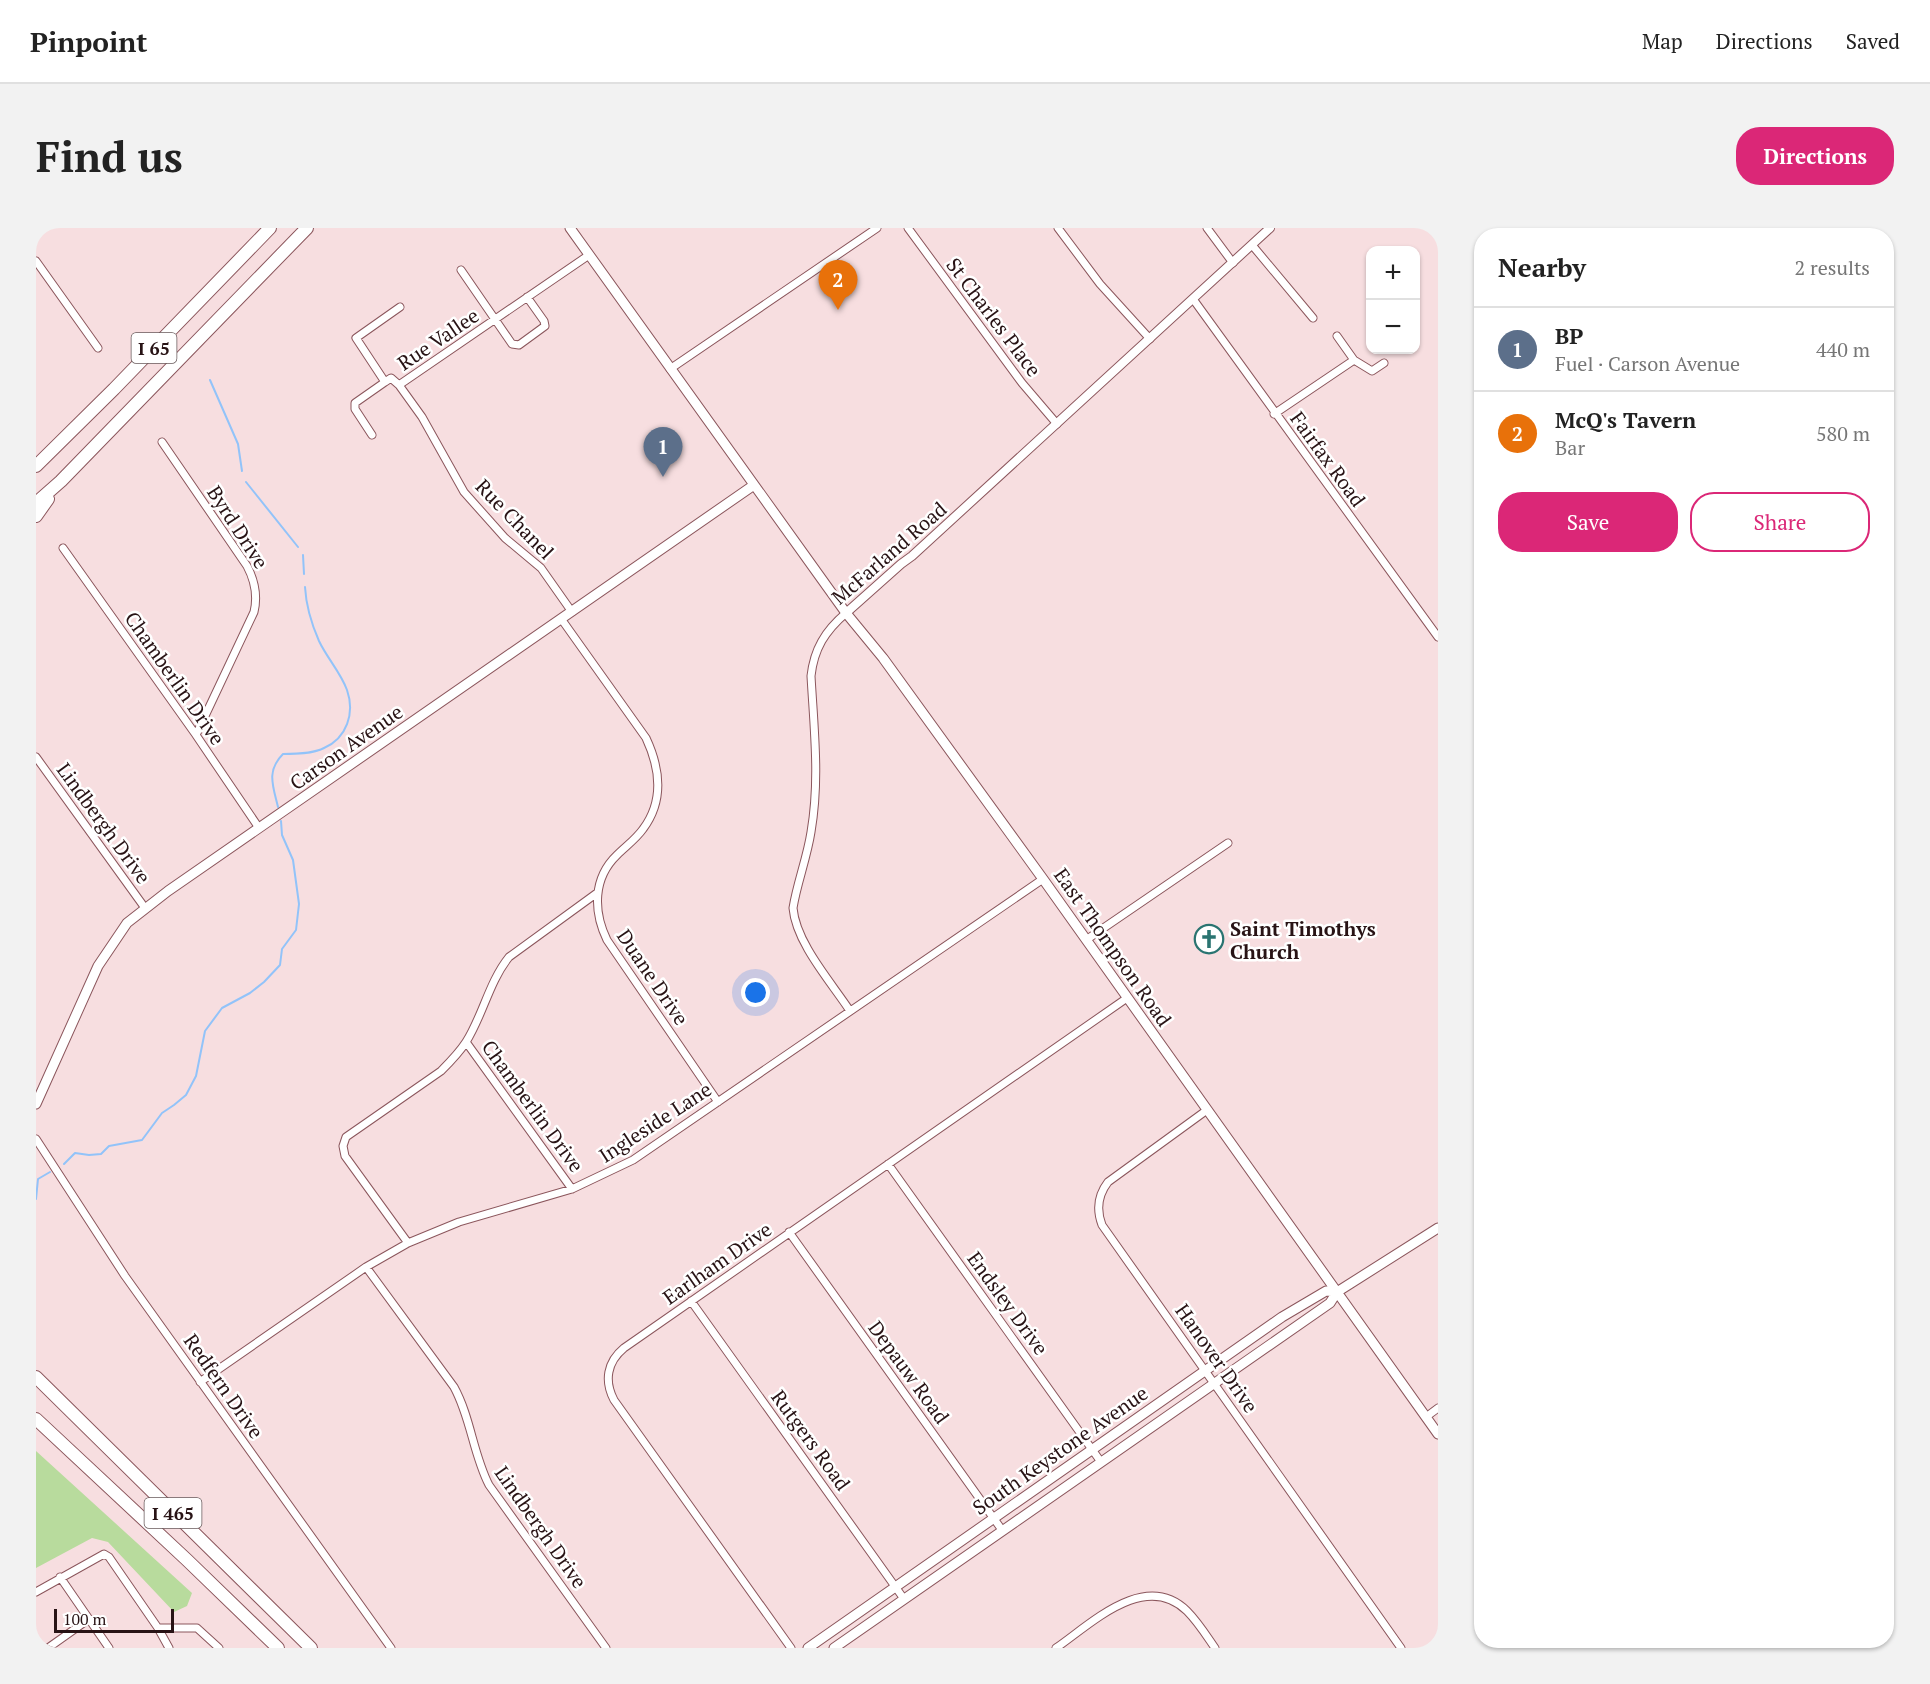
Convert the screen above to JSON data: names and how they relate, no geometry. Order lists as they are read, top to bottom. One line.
{"streets":{"highway":["I 65","I 465"],"main road":["Carson Avenue","East Thompson Road","South Keystone Avenue"],"street":["St Charles Place","Rue Vallee","Fairfax Road","Rue Chanel","Byrd Drive","McFarland Road","Chamberlin Drive","Lindbergh Drive","Duane Drive","Ingleside Lane","Earlham Drive","Endsley Drive","Hanover Drive","Depauw Road","Redfern Drive","Rutgers Road"]},"crossings":[["St Charles Place","McFarland Road"],["Rue Vallee","Rue Chanel"],["Fairfax Road","McFarland Road"],["Rue Chanel","Carson Avenue"],["Byrd Drive","Chamberlin Drive"],["McFarland Road","East Thompson Road"],["McFarland Road","Ingleside Lane"],["Chamberlin Drive","Carson Avenue"],["Chamberlin Drive","Ingleside Lane"],["Carson Avenue","Lindbergh Drive"],["Carson Avenue","East Thompson Road"],["Carson Avenue","Duane Drive"],["Lindbergh Drive","Ingleside Lane"],["East Thompson Road","Ingleside Lane"],["East Thompson Road","Earlham Drive"],["East Thompson Road","Hanover Drive"],["East Thompson Road","South Keystone Avenue"],["Duane Drive","Ingleside Lane"],["Ingleside Lane","Redfern Drive"],["Earlham Drive","Endsley Drive"],["Earlham Drive","Depauw Road"],["Earlham Drive","Rutgers Road"],["Endsley Drive","South Keystone Avenue"],["Hanover Drive","South Keystone Avenue"],["Depauw Road","South Keystone Avenue"],["Rutgers Road","South Keystone Avenue"]],"places":{"church":["Saint Timothys Church"]},"scale_bar":"100 m","page":{"header":"Pinpoint","nav":["Map","Directions","Saved"],"buttons":["Directions",["Save","Share"]],"title":"Find us","heading":["Nearby","2 results"],"map_buttons":["+","−"],"pins":["2","1"],"list":[{"mark":"1","name":"BP","note":"Fuel · Carson Avenue","value":"440 m"},{"mark":"2","name":"McQ's Tavern","note":"Bar","value":"580 m"}],"scale":"100 m"}}
